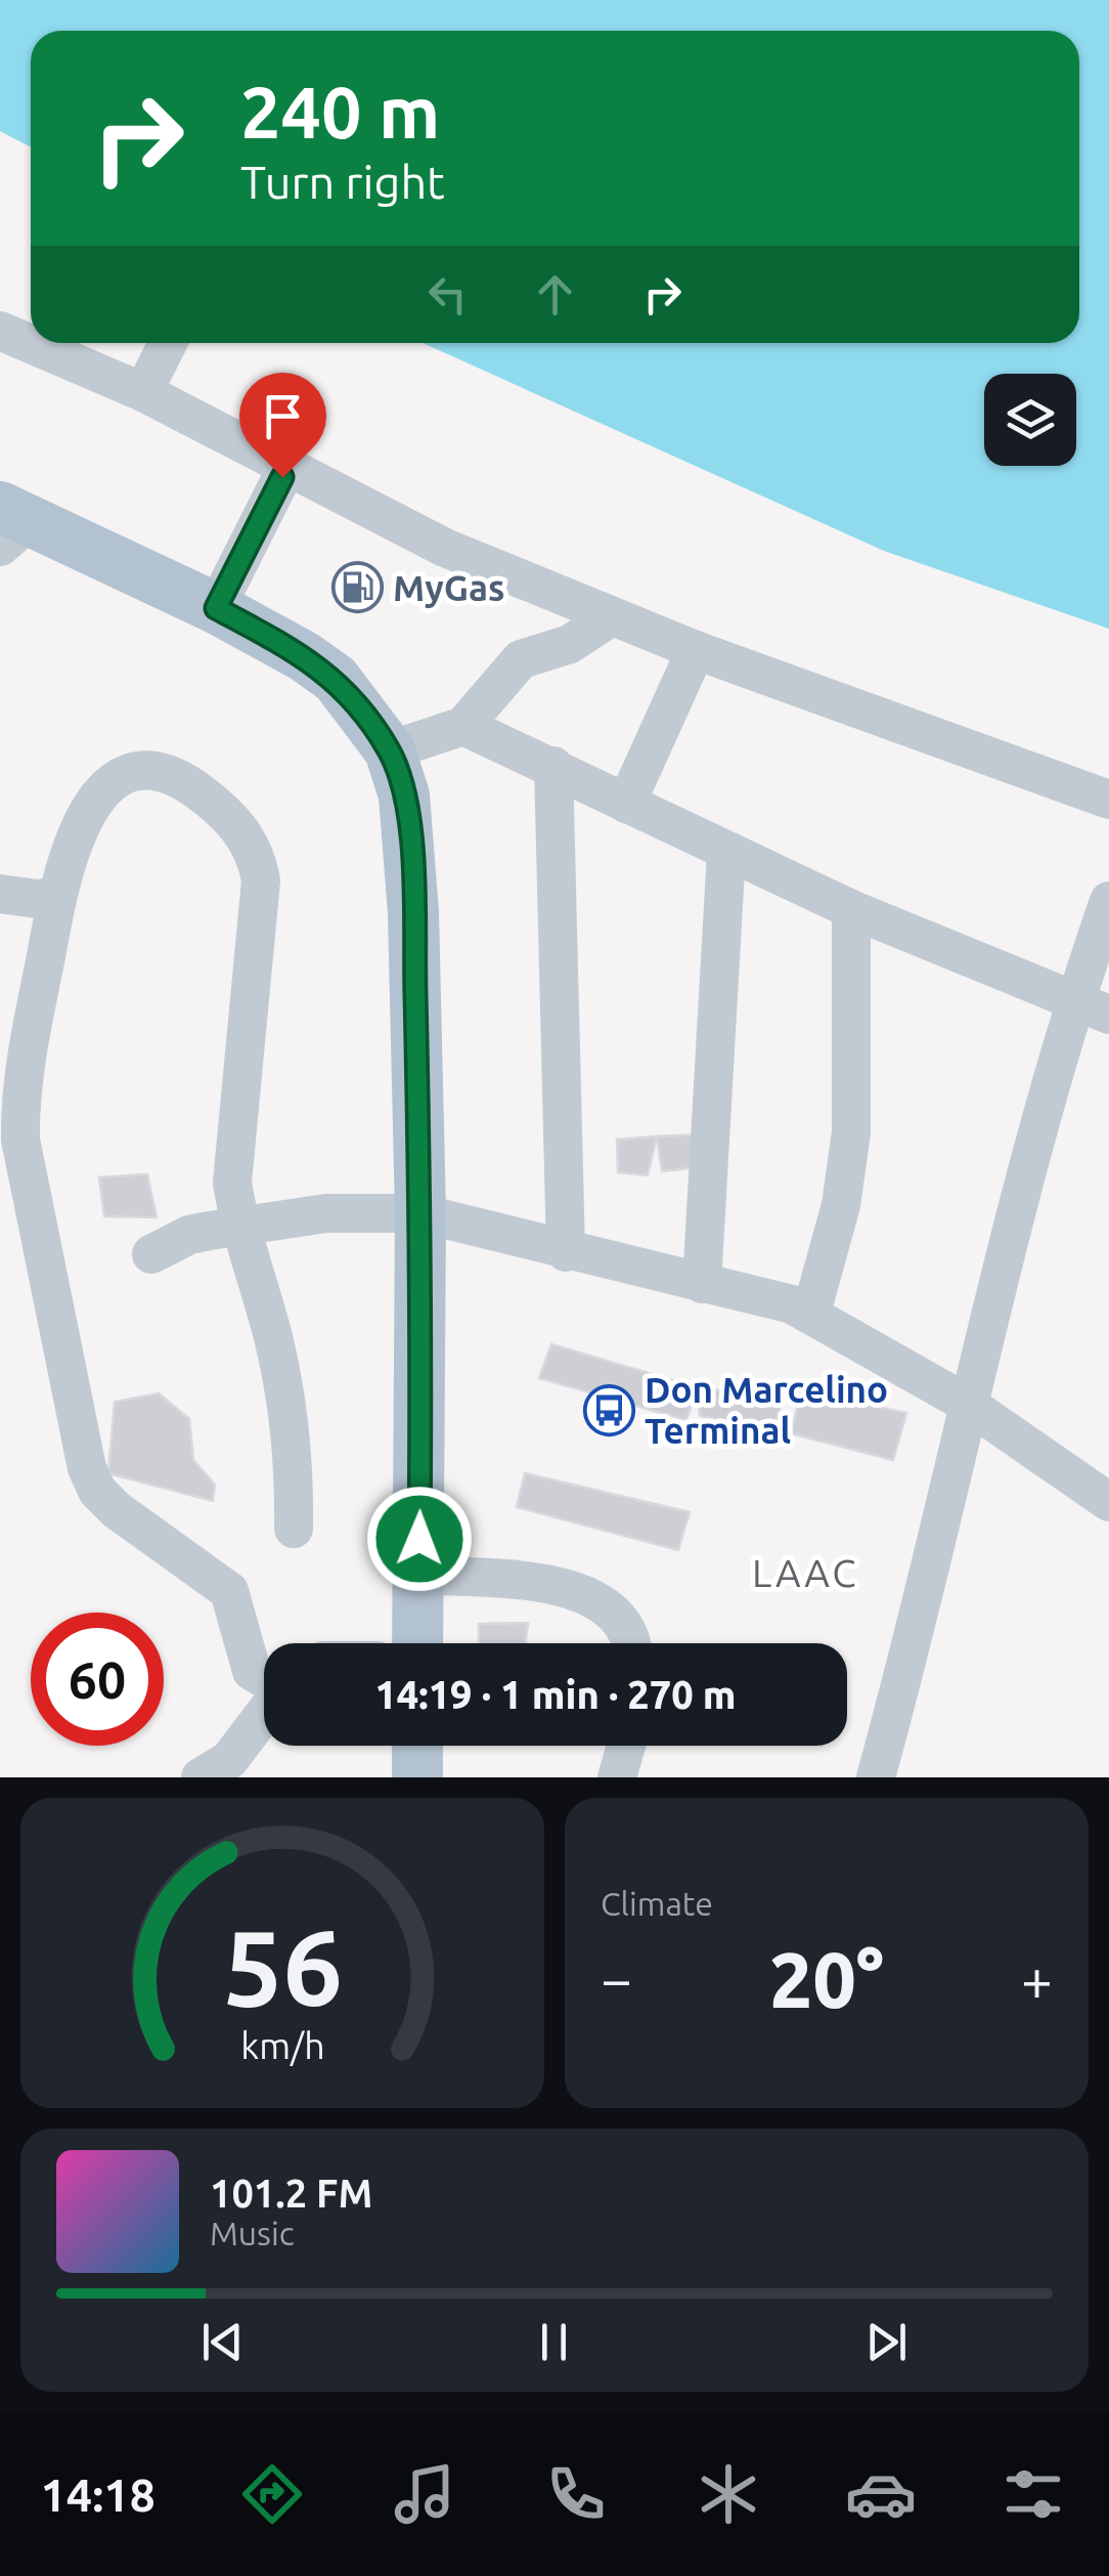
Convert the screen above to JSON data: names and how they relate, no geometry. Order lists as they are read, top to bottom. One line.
{"districts":["LAAC"],"places":{"fuel station":["MyGas"],"bus stop":["Don Marcelino Terminal"]},"page":{"turn":["240 m","Turn right"],"limit":"60","trip":"14:19 · 1 min · 270 m","tile":"Climate","heat":["−","20°","+"],"song":["101.2 FM","Music"],"tabs":"14:18","gauge":["56","km/h"]}}
